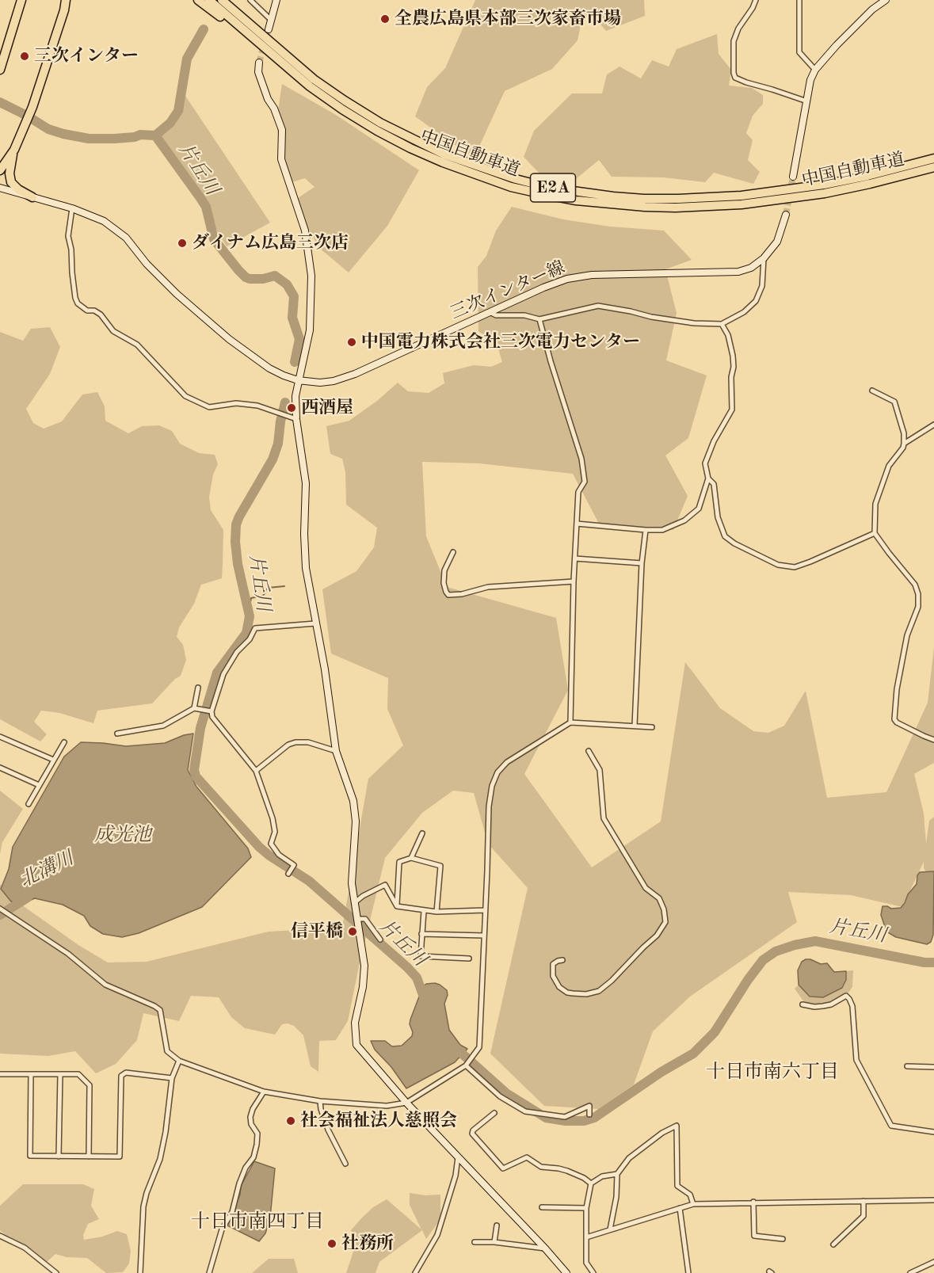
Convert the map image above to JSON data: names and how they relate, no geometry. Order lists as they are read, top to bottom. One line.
{"streets":{"highway":["中国自動車道","E2A"],"street":["三次インター線"]},"districts":["十日市南六丁目","十日市南四丁目"],"water":["片丘川","成光池","北溝川"],"places":["全農広島県本部三次家畜市場","三次インター","ダイナム広島三次店","中国電力株式会社三次電力センター","西酒屋","信平橋","社会福祉法人慈照会","社務所"]}
